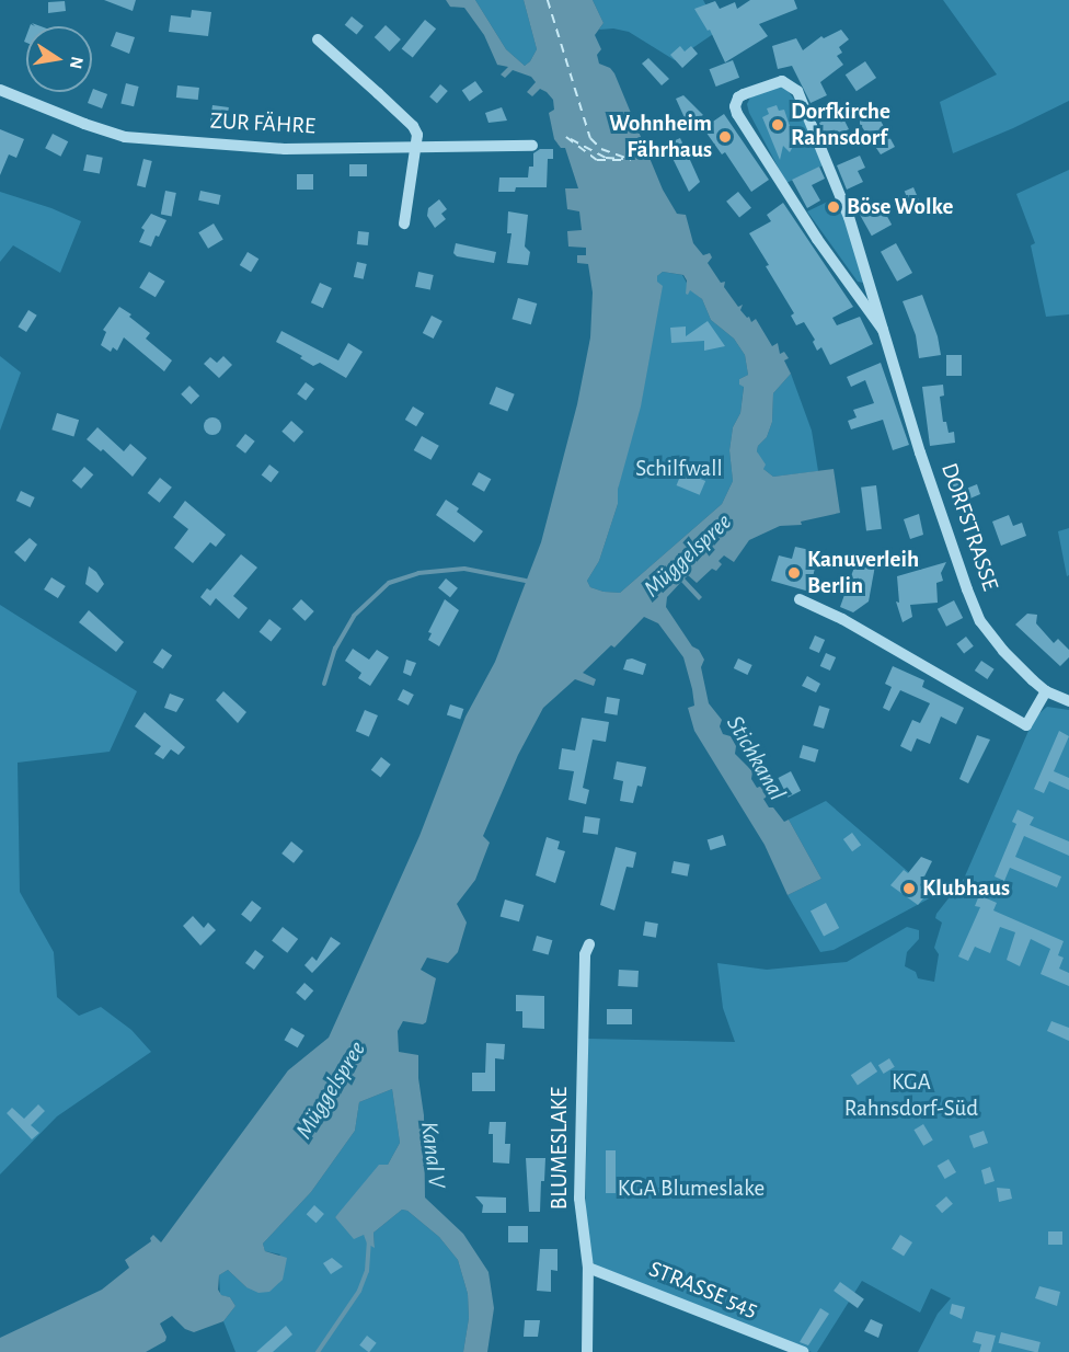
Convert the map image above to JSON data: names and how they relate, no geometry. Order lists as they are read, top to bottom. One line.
{"streets":{"street":["ZUR FÄHRE","DORFSTRASSE","BLUMESLAKE","STRASSE 545"]},"crossings":[["BLUMESLAKE","STRASSE 545"]],"water":["Müggelspree","Stichkanal","Kanal V"],"parks":["Schilfwall","KGA Rahnsdorf-Süd","KGA Blumeslake"],"places":["Dorfkirche Rahnsdorf","Wohnheim Fährhaus","Böse Wolke","Kanuverleih Berlin","Klubhaus"],"north":"right"}
